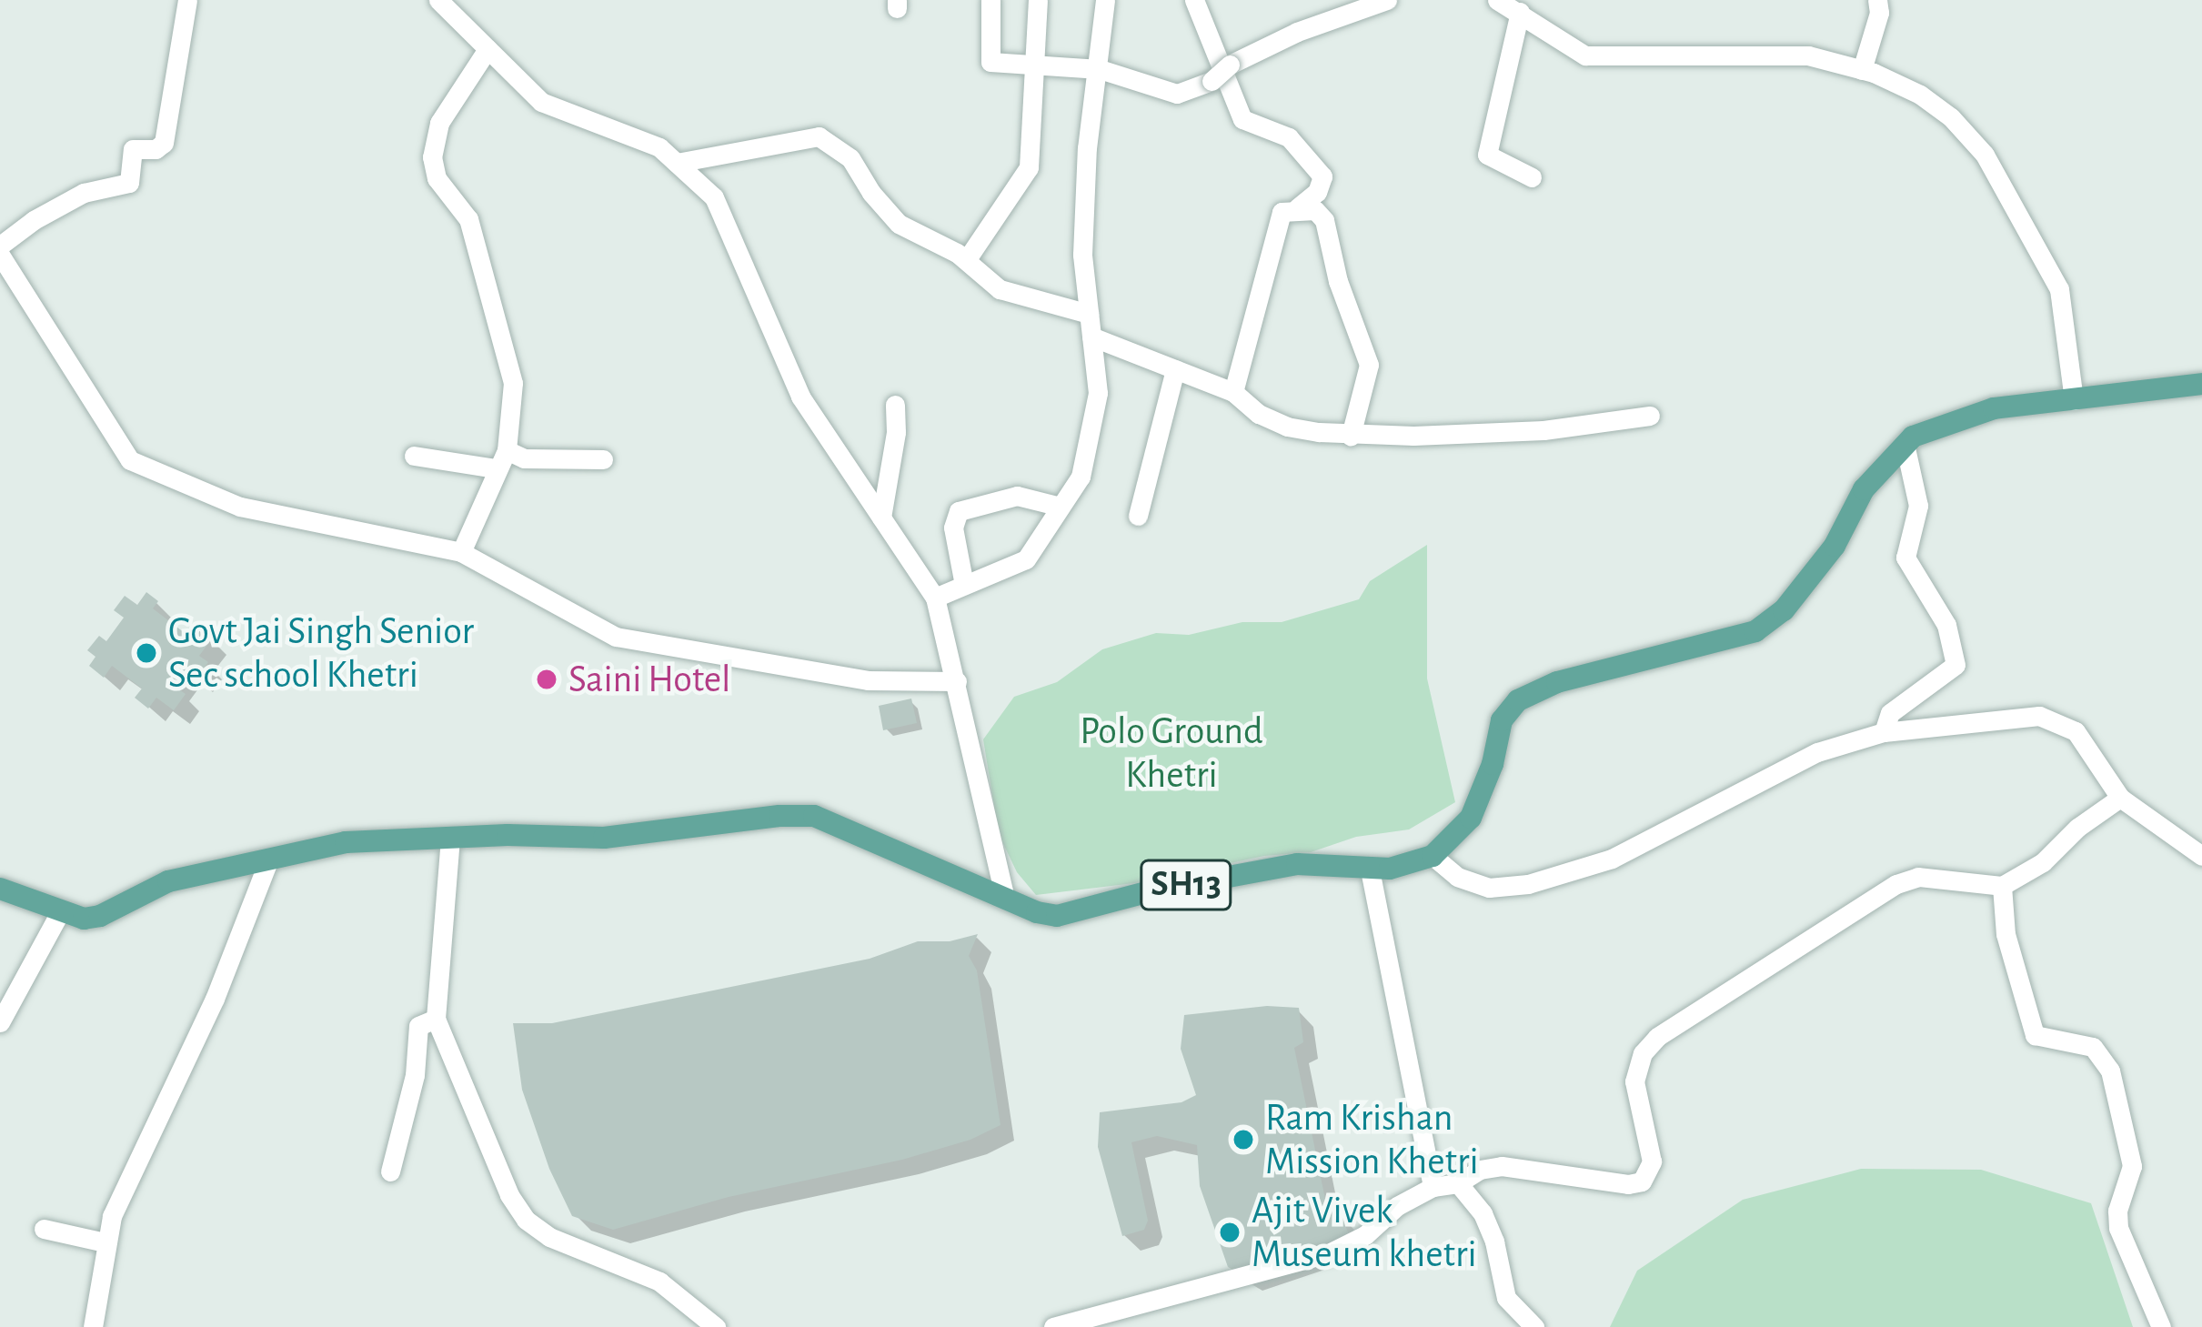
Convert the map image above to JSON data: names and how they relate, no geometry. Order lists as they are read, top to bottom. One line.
{"streets":{"main road":["SH13"]},"parks":["Polo Ground Khetri"],"places":["Govt Jai Singh Senior Sec school Khetri","Saini Hotel","Ram Krishan Mission Khetri","Ajit Vivek Museum khetri"]}
